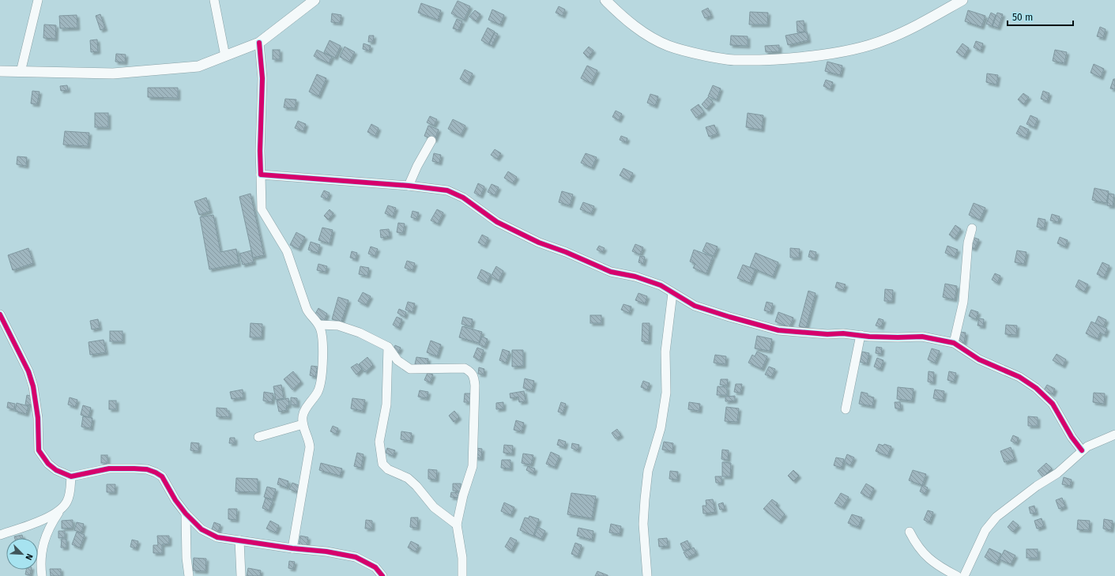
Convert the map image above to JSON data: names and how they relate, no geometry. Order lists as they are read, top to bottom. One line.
{"scale_bar":"50 m","north":"bottom right"}
